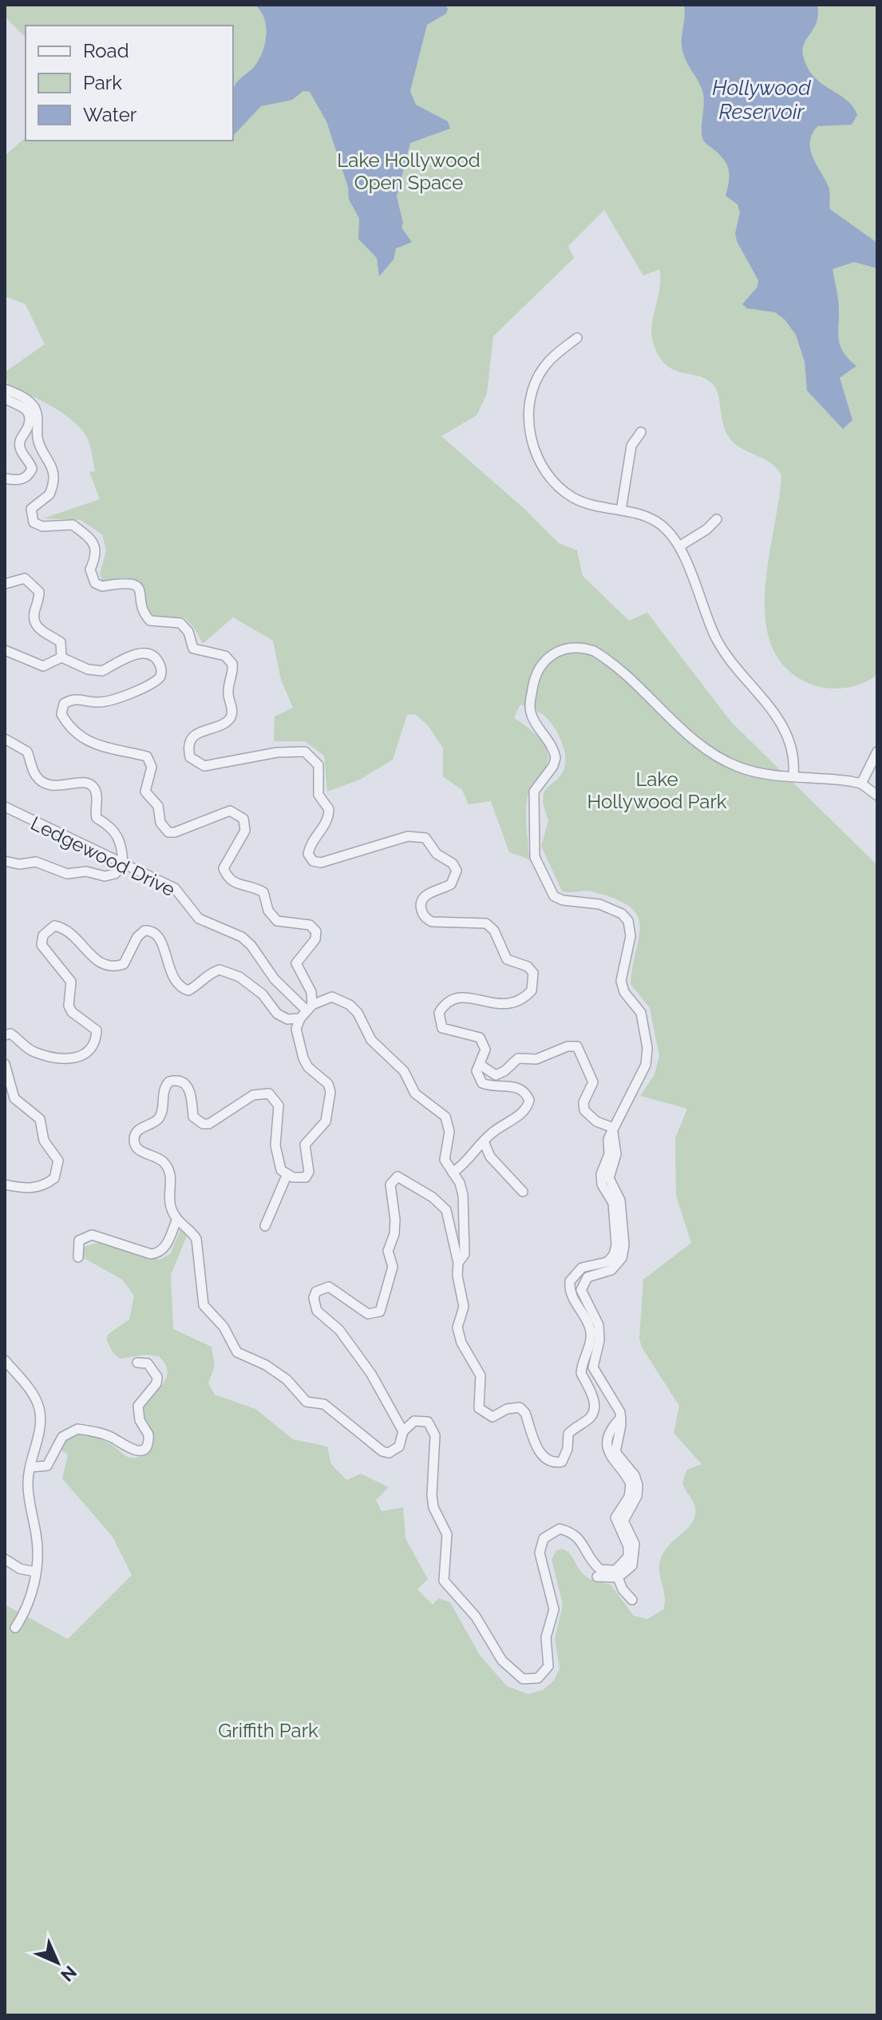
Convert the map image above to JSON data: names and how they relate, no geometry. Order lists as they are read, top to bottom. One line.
{"streets":{"street":["Ledgewood Drive"]},"water":["Hollywood Reservoir"],"parks":["Lake Hollywood Open Space","Lake Hollywood Park","Griffith Park"],"legend":["Road","Park","Water"],"north":"bottom right"}
